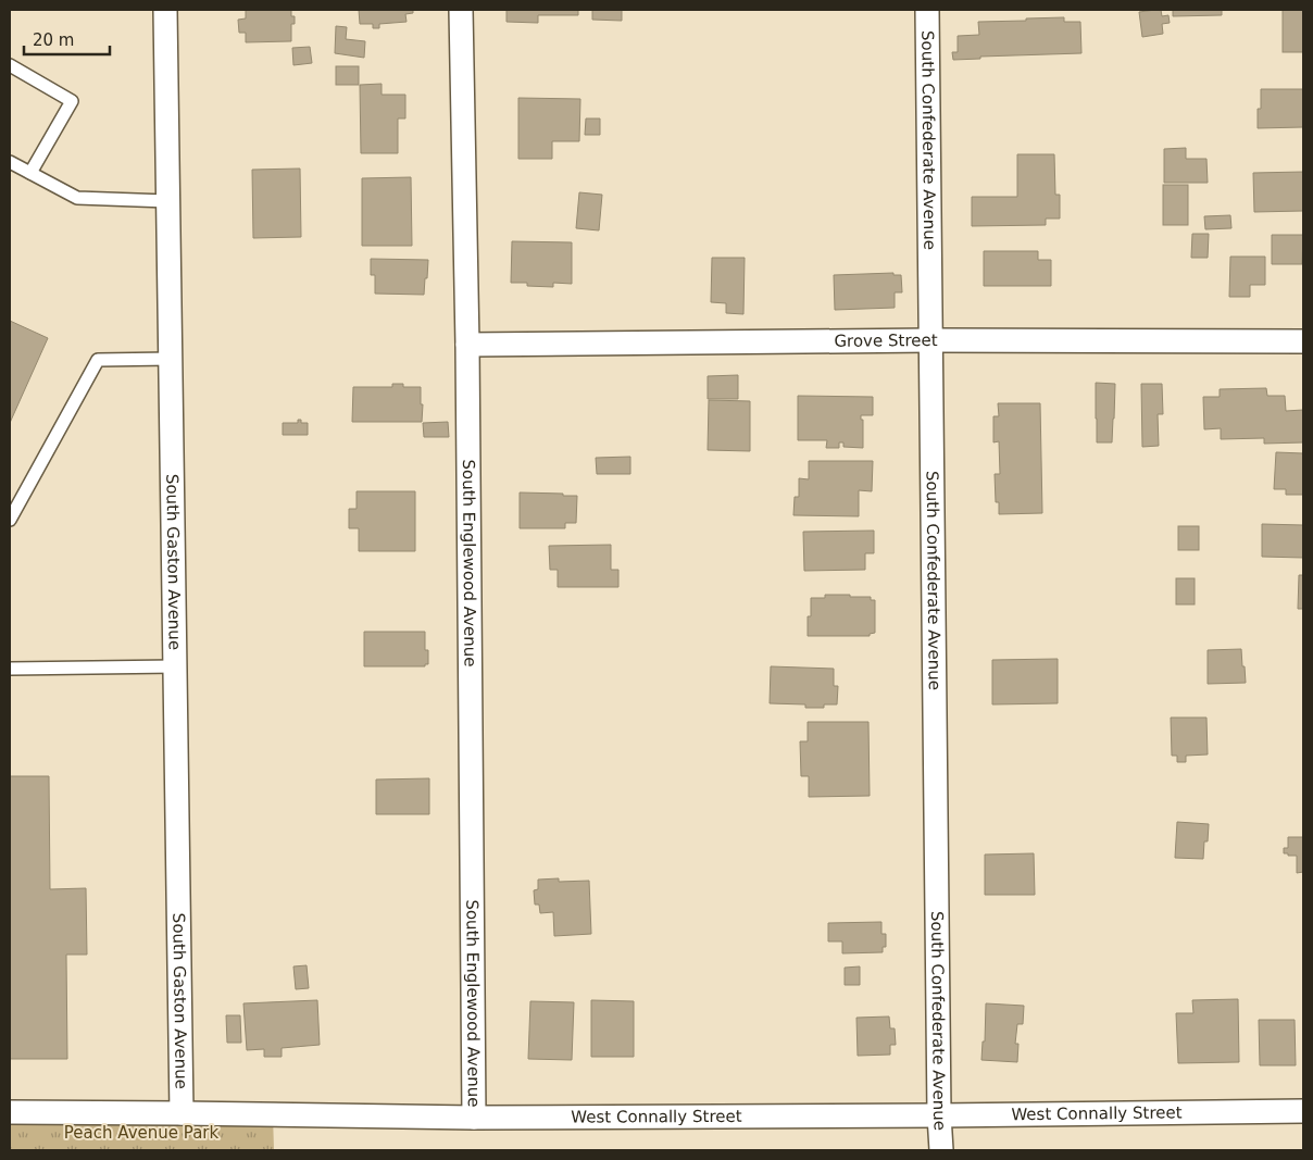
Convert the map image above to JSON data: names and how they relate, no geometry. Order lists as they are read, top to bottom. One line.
{"streets":{"street":["South Confederate Avenue","Grove Street","South Gaston Avenue","South Englewood Avenue","West Connally Street"]},"crossings":[["South Confederate Avenue","Grove Street"],["South Confederate Avenue","West Connally Street"],["Grove Street","South Englewood Avenue"],["South Gaston Avenue","West Connally Street"],["South Englewood Avenue","West Connally Street"]],"parks":["Peach Avenue Park"],"scale_bar":"20 m"}
